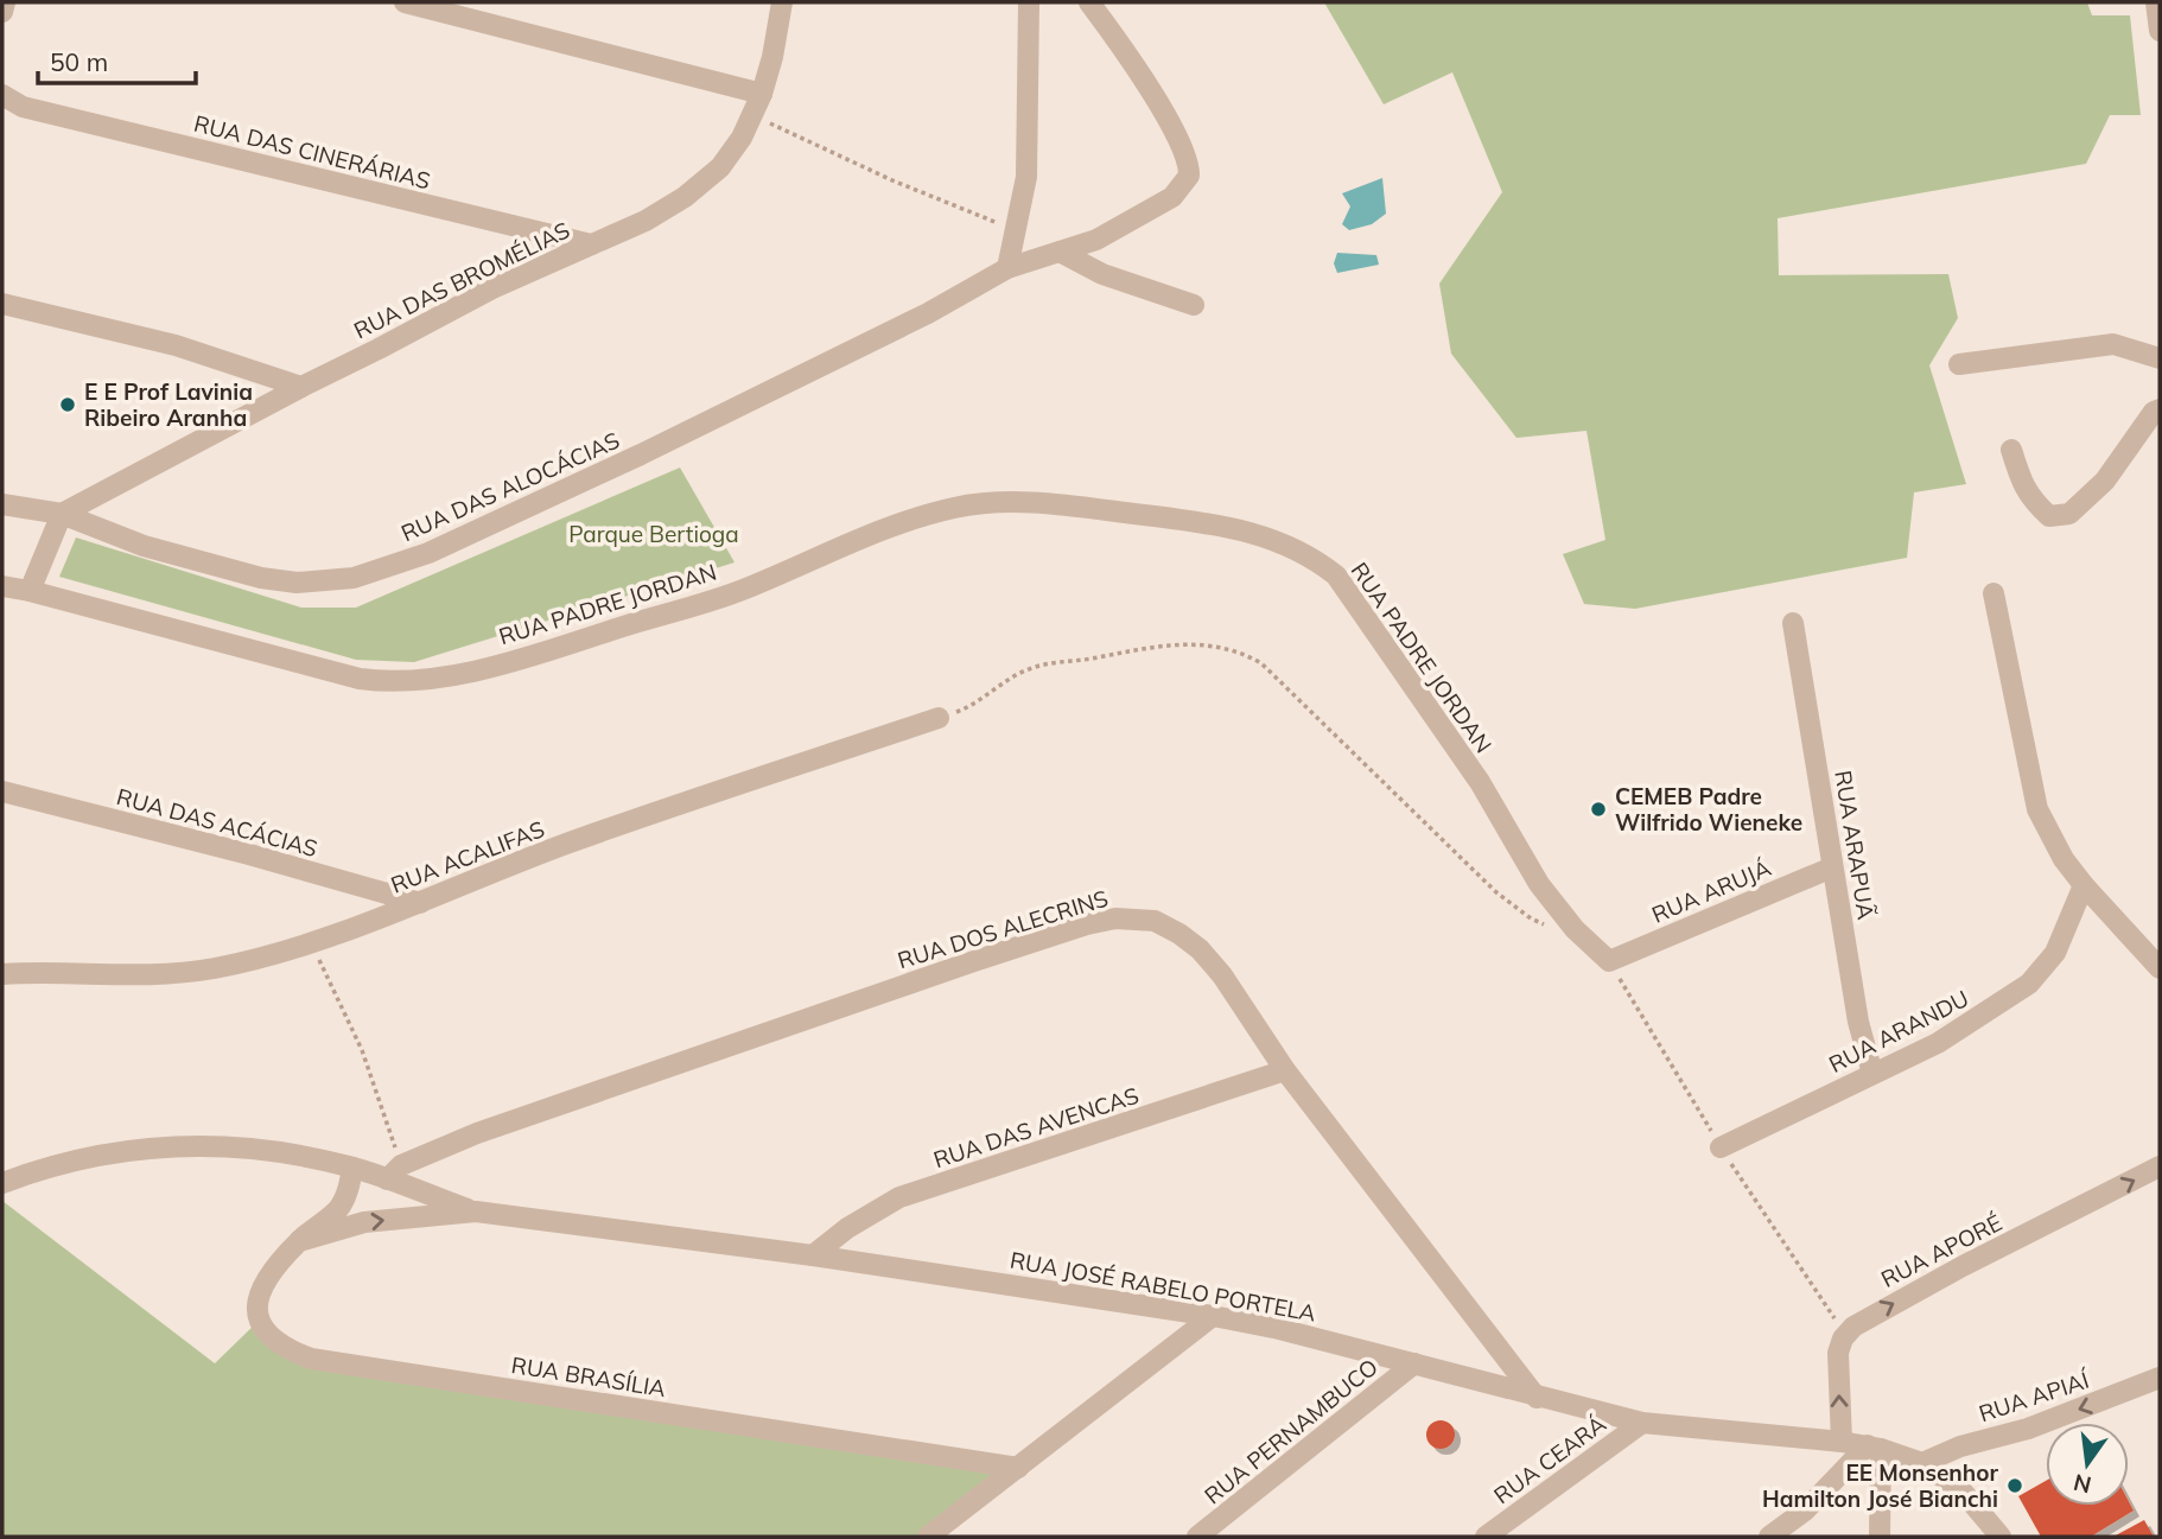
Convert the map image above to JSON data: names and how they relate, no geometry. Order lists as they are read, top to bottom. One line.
{"streets":{"street":["RUA DAS CINERÁRIAS","RUA DAS BROMÉLIAS","RUA DAS ALOCÁCIAS","RUA PADRE JORDAN","RUA DAS ACÁCIAS","RUA ARAPUÃ","RUA ACALIFAS","RUA ARUJÁ","RUA DOS ALECRINS","RUA ARANDU","RUA DAS AVENCAS","RUA APORÉ","RUA JOSÉ RABELO PORTELA","RUA BRASÍLIA","RUA APIAÍ","RUA PERNAMBUCO","RUA CEARÁ"]},"crossings":[["RUA DAS CINERÁRIAS","RUA DAS BROMÉLIAS"],["RUA DAS BROMÉLIAS","RUA DAS ALOCÁCIAS"],["RUA PADRE JORDAN","RUA ARUJÁ"],["RUA DAS ACÁCIAS","RUA ACALIFAS"],["RUA ARAPUÃ","RUA ARUJÁ"],["RUA ARAPUÃ","RUA ARANDU"],["RUA DOS ALECRINS","RUA DAS AVENCAS"],["RUA DOS ALECRINS","RUA JOSÉ RABELO PORTELA"],["RUA DAS AVENCAS","RUA JOSÉ RABELO PORTELA"],["RUA APORÉ","RUA JOSÉ RABELO PORTELA"],["RUA JOSÉ RABELO PORTELA","RUA APIAÍ"],["RUA JOSÉ RABELO PORTELA","RUA PERNAMBUCO"],["RUA JOSÉ RABELO PORTELA","RUA CEARÁ"]],"one_way":["RUA APORÉ","RUA APIAÍ"],"parks":["Parque Bertioga"],"places":["E E Prof Lavinia Ribeiro Aranha","CEMEB Padre Wilfrido Wieneke","EE Monsenhor Hamilton José Bianchi"],"scale_bar":"50 m","north":"bottom"}
